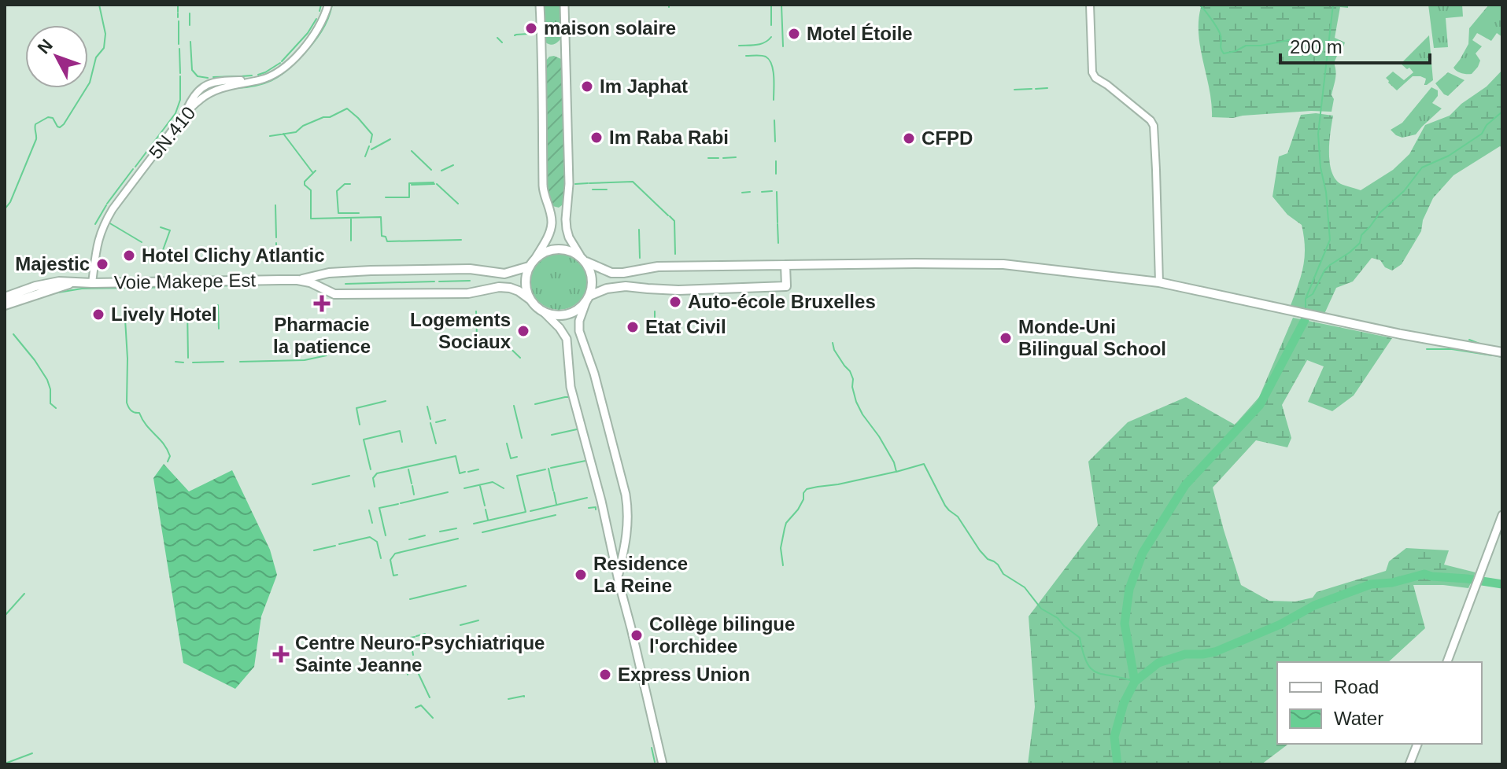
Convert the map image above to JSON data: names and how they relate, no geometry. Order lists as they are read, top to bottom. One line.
{"streets":{"main road":["Voie Makepe Est"],"street":["5N.410"]},"crossings":[["5N.410","Voie Makepe Est"]],"places":{"other":["maison solaire","Motel Étoile","Im Japhat","Im Raba Rabi","CFPD","Hotel Clichy Atlantic","Majestic","Auto-école Bruxelles","Lively Hotel","Etat Civil","Logements Sociaux","Monde-Uni Bilingual School","Residence La Reine","Collège bilingue l'orchidee","Express Union"],"health":["Pharmacie la patience","Centre Neuro-Psychiatrique Sainte Jeanne"]},"legend":["Road","Water"],"scale_bar":"200 m","north":"top left"}
